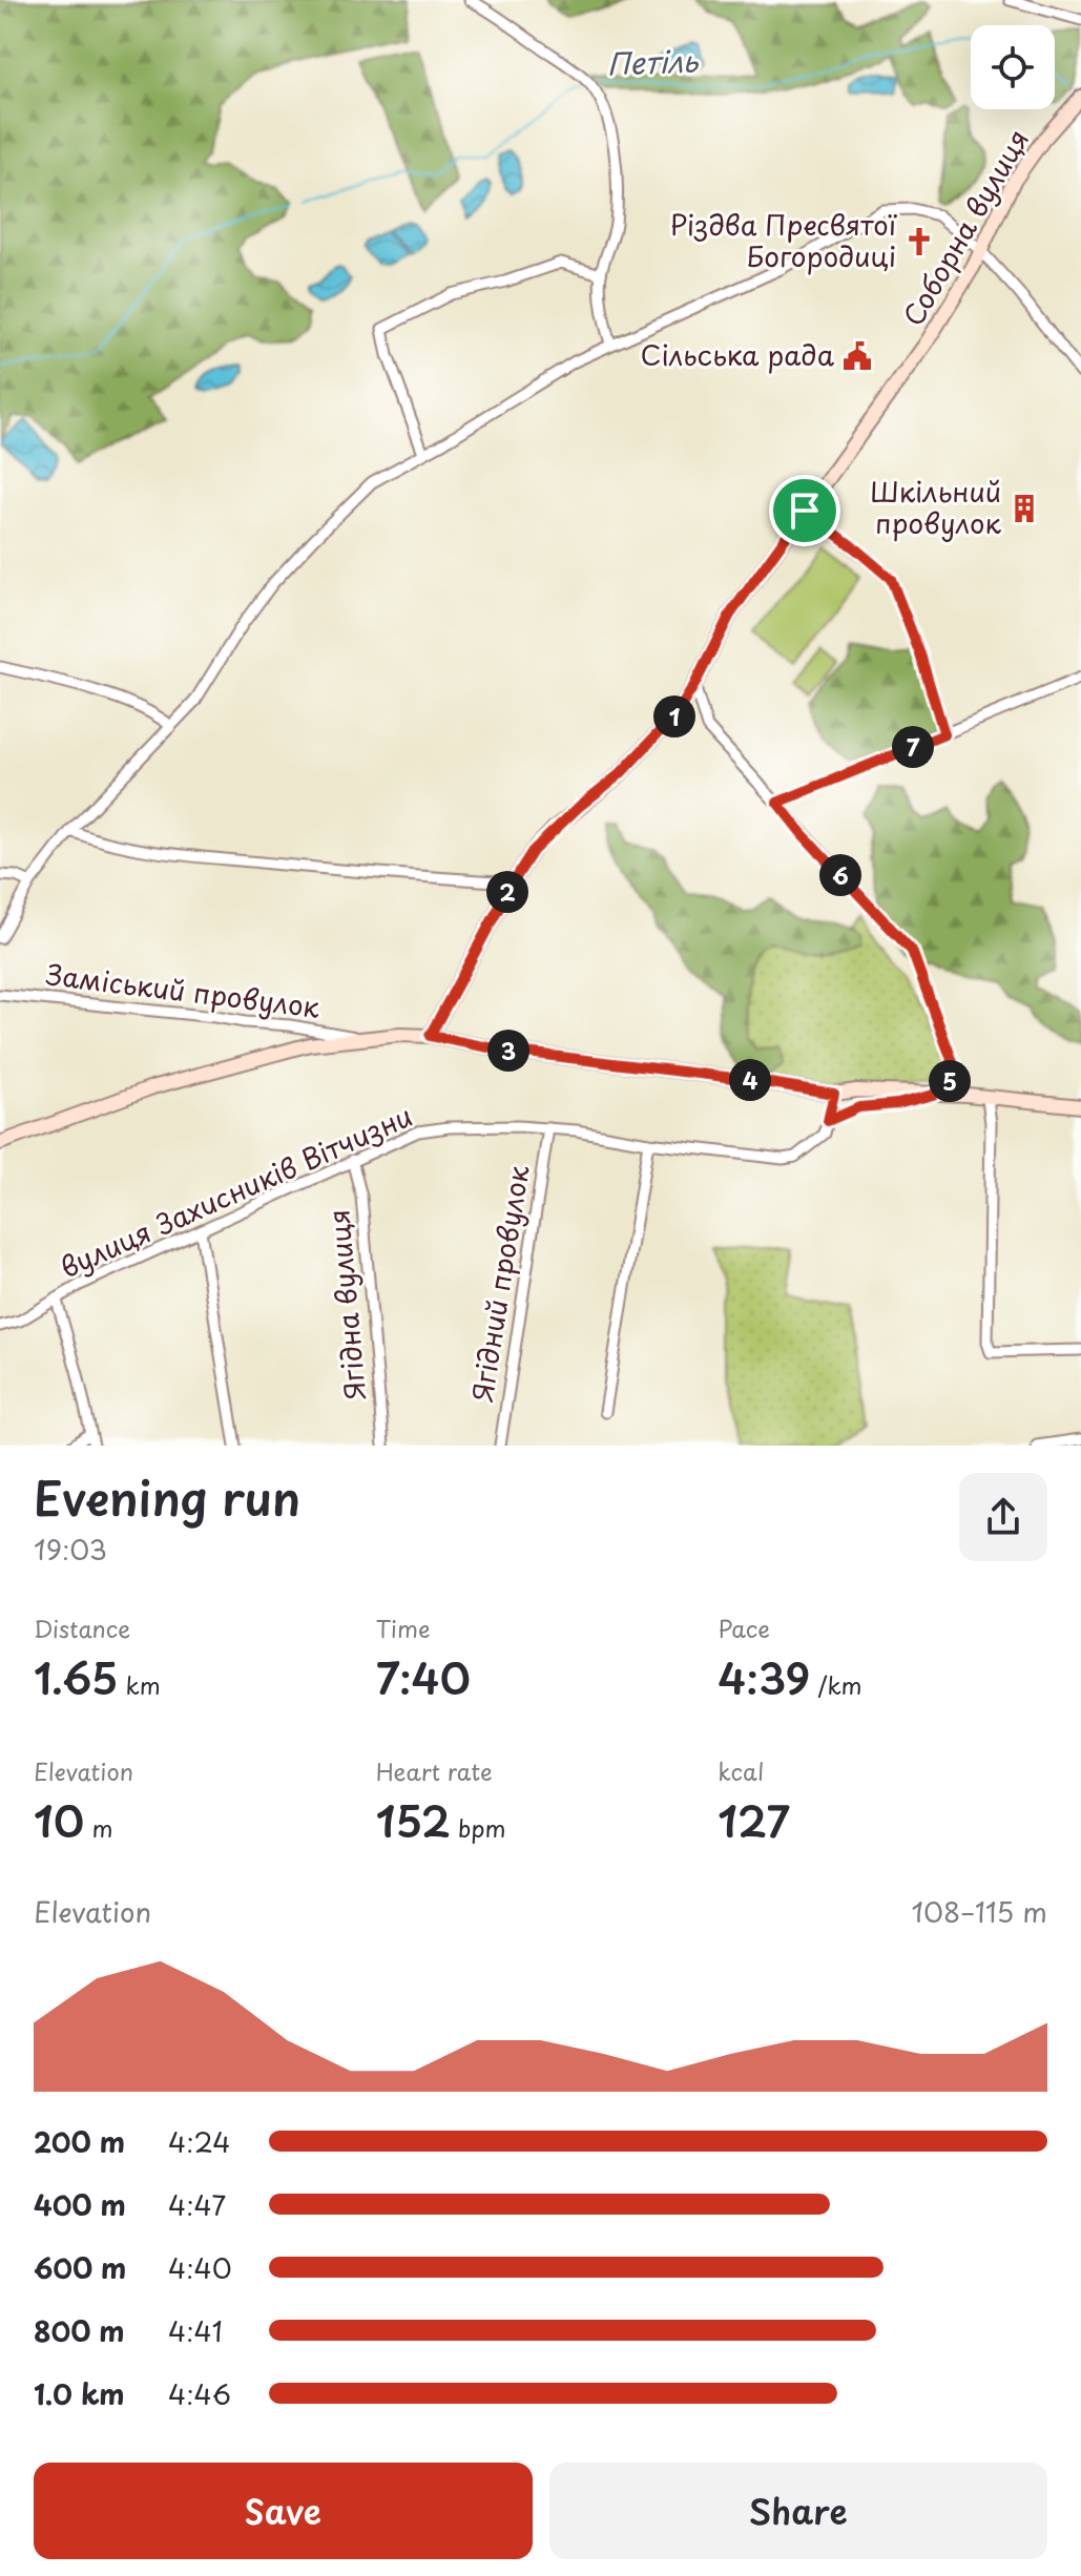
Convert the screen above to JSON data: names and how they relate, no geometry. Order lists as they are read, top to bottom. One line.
{"streets":{"street":["Соборна вулиця","Заміський провулок","вулиця Захисників Вітчизни","Ягідний провулок","Ягідна вулиця"]},"crossings":[["вулиця Захисників Вітчизни","Ягідний провулок"],["вулиця Захисників Вітчизни","Ягідна вулиця"]],"water":["Петіль"],"places":{"church":["Різдва Пресвятої Богородиці"],"public building":["Cільська рада"],"building":["Шкільний провулок"]},"page":{"pins":["1","7","6","2","3","4","5"],"heading":["Evening run","19:03"],"stats":[["Distance","1.65 km"],["Time","7:40"],["Pace","4:39 /km"],["Elevation","10 m"],["Heart rate","152 bpm"],["kcal","127"]],"chart":["Elevation","108–115 m"],"list":[{"name":"200 m","note":"4:24"},{"name":"400 m","note":"4:47"},{"name":"600 m","note":"4:40"},{"name":"800 m","note":"4:41"},{"name":"1.0 km","note":"4:46"}],"buttons":["Save","Share"]}}
